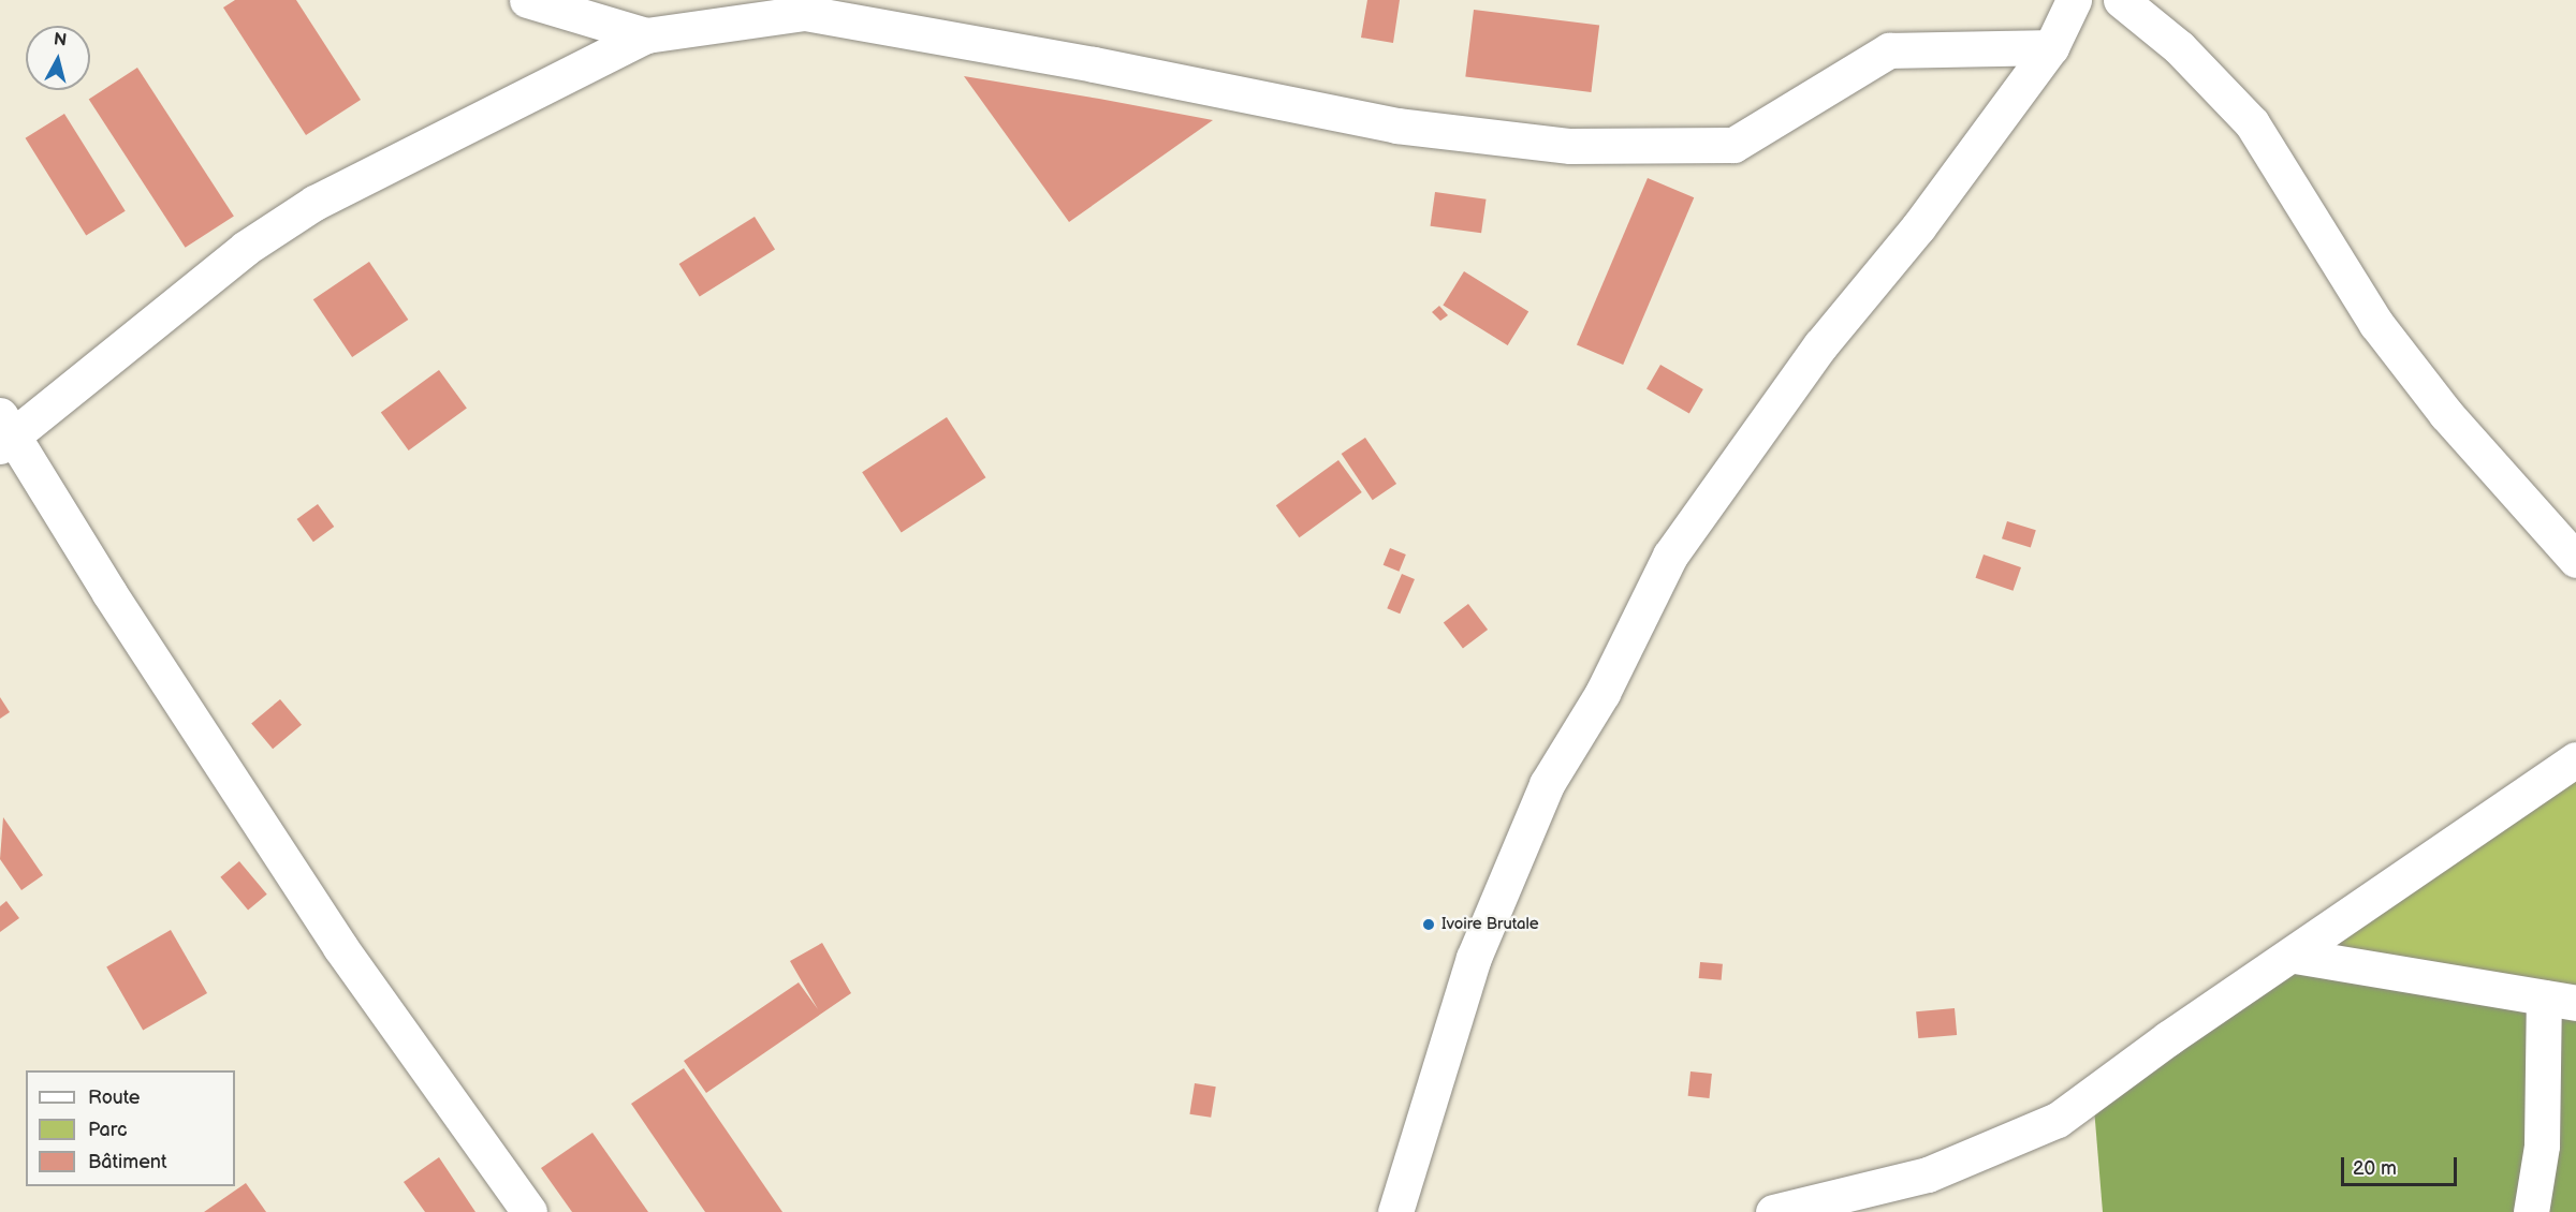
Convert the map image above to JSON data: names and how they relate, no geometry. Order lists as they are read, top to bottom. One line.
{"places":["Ivoire Brutale"],"legend":["Route","Parc","Bâtiment"],"scale_bar":"20 m","north":"top"}
